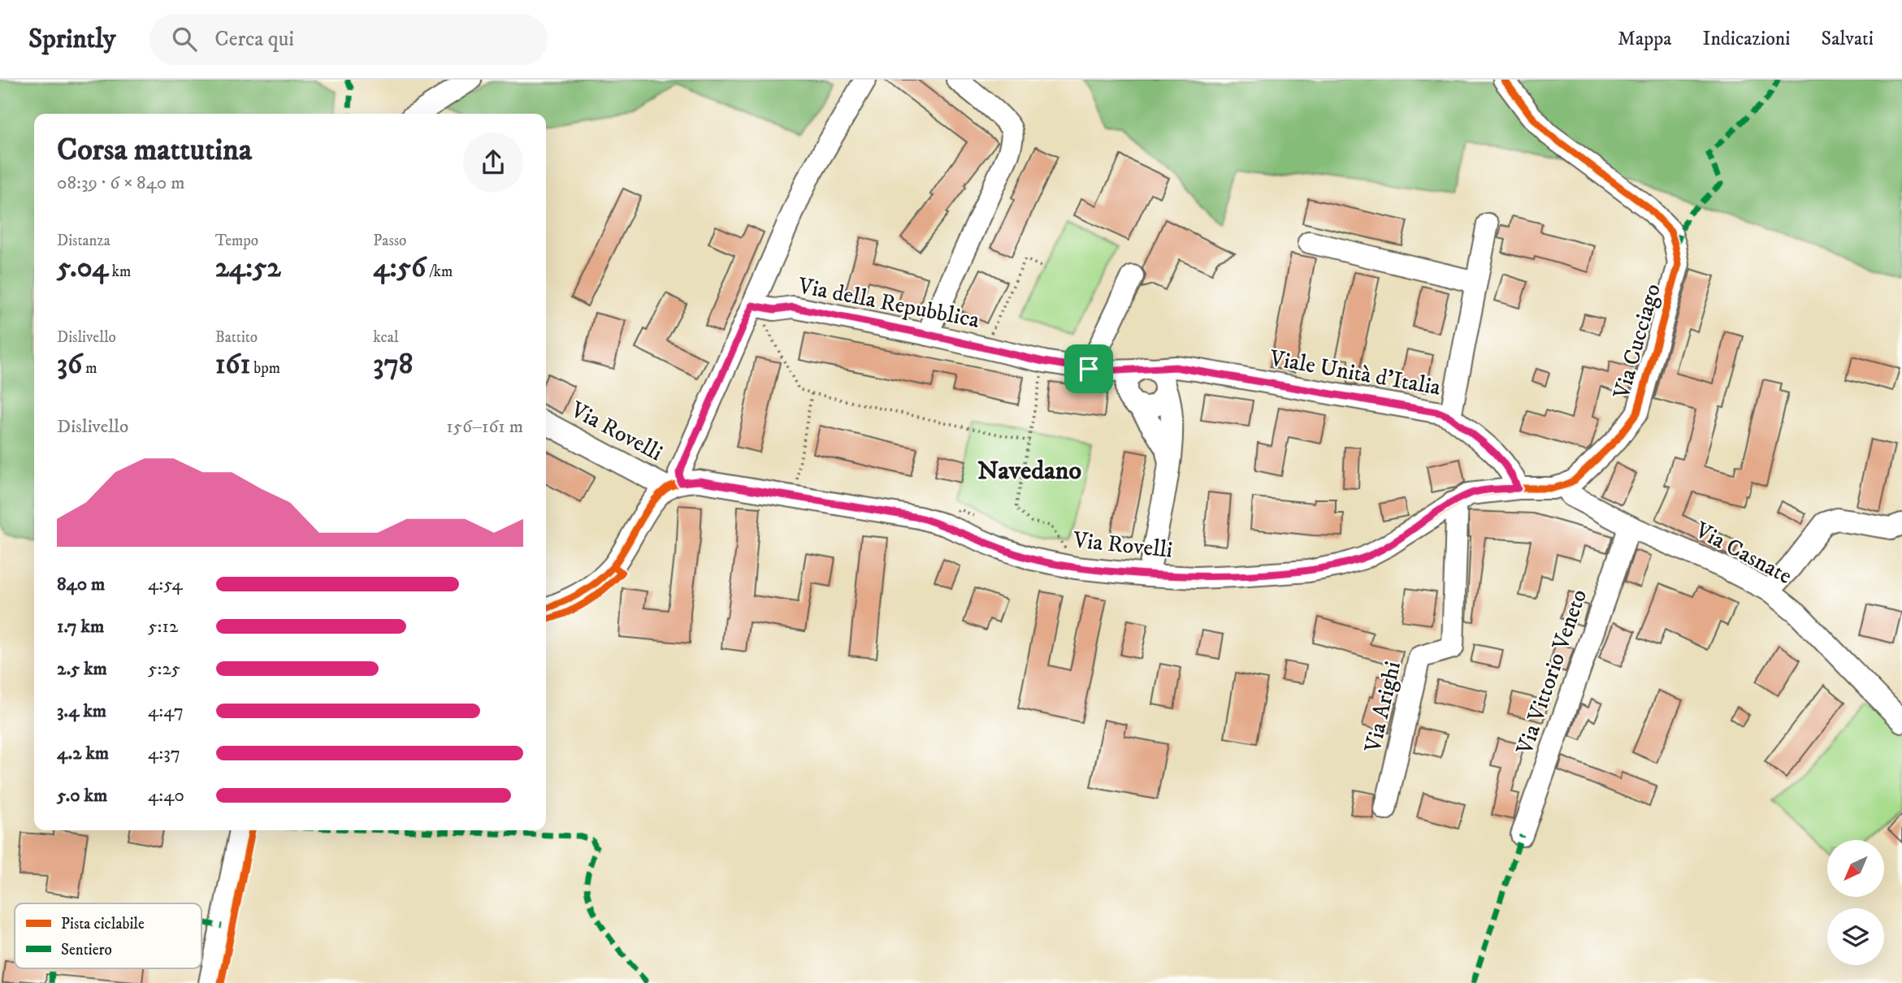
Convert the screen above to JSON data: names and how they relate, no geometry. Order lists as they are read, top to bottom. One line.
{"streets":{"street":["Via della Repubblica","Via Cucciago","Viale Unità d'Italia","Via Rovelli","Via Casnate","Via Vittorio Veneto","Via Arighi"]},"crossings":[["Via della Repubblica","Viale Unità d'Italia"],["Via Cucciago","Via Rovelli"],["Via Cucciago","Via Casnate"],["Viale Unità d'Italia","Via Rovelli"],["Via Rovelli","Via Casnate"],["Via Rovelli","Via Arighi"],["Via Casnate","Via Vittorio Veneto"]],"districts":["Navedano"],"legend":["Pista ciclabile","Sentiero"],"north":"bottom left","page":{"header":"Sprintly","search":"Cerca qui","nav":["Mappa","Indicazioni","Salvati"],"heading":["Corsa mattutina","08:39 · 6 × 840 m"],"stats":[["Distanza","5.04 km"],["Tempo","24:52"],["Passo","4:56 /km"],["Dislivello","36 m"],["Battito","161 bpm"],["kcal","378"]],"chart":["Dislivello","156–161 m"],"list":[{"name":"840 m","note":"4:54"},{"name":"1.7 km","note":"5:12"},{"name":"2.5 km","note":"5:25"},{"name":"3.4 km","note":"4:47"},{"name":"4.2 km","note":"4:37"},{"name":"5.0 km","note":"4:40"}]}}
